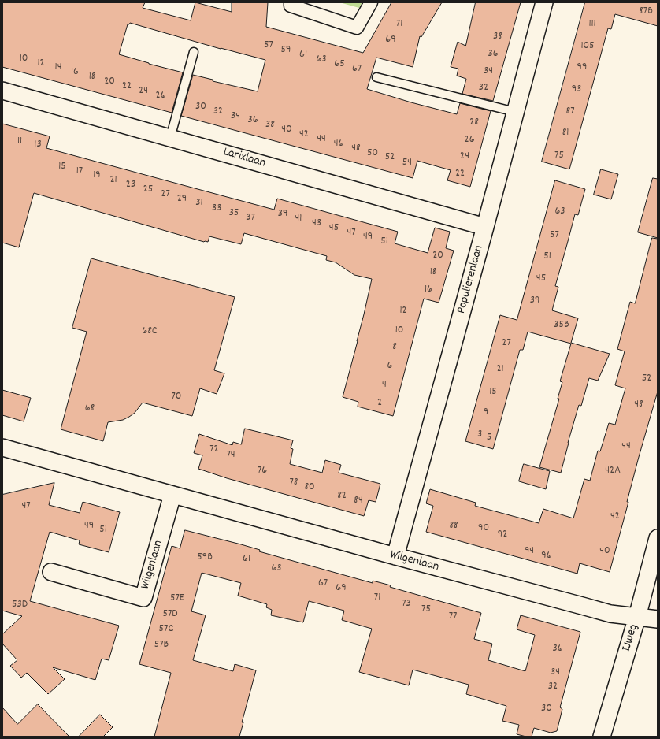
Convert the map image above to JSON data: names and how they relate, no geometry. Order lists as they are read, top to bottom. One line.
{"streets":{"street":["Larixlaan","Populierenlaan","Wilgenlaan","IJweg"]},"crossings":[["Larixlaan","Populierenlaan"],["Populierenlaan","Wilgenlaan"],["Wilgenlaan","IJweg"]],"house_numbers":["87B","71","111","38","69","57","105","59","36","61","10","63","12","65","14","99","67","34","16","18","20","22","32","93","24","26","30","32","87","34","36","28","38","40","81","42","44","26","11","46","13","48","50","75","24","52","54","15","17","22","19","21","23","25","27","29","31","33","63","35","39","37","41","43","45","47","57","49","51","20","51","18","45","16","39","12","35B","10","68C","27","8","6","21","52","4","15","70","2","48","68","9","3","5","44","72","74","76","42A","78","80","82","84","47","42","49","88","90","51","92","94","40","96","59B","61","63","67","69","71","57E","73","53D","75","57D","77","57C","57B","36","34","32","30"]}
